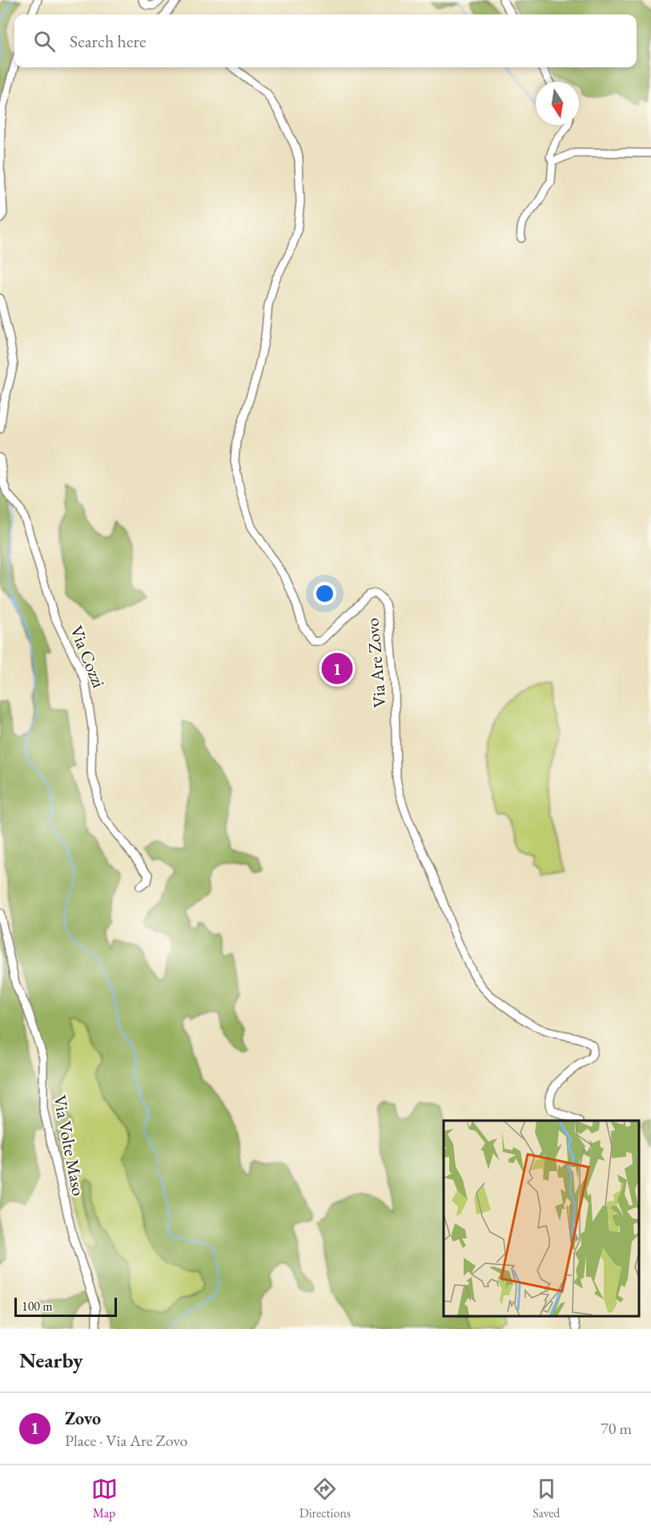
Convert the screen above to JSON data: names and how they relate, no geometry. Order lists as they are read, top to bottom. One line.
{"streets":{"street":["Via Cozzi","Via Are Zovo","Via Volte Maso"]},"scale_bar":"100 m","north":"bottom","page":{"search":"Search here","pins":"1","scale":"100 m","heading":"Nearby","list":[{"mark":"1","name":"Zovo","note":"Place · Via Are Zovo","value":"70 m"}],"nav":["Map","Directions","Saved"]}}
